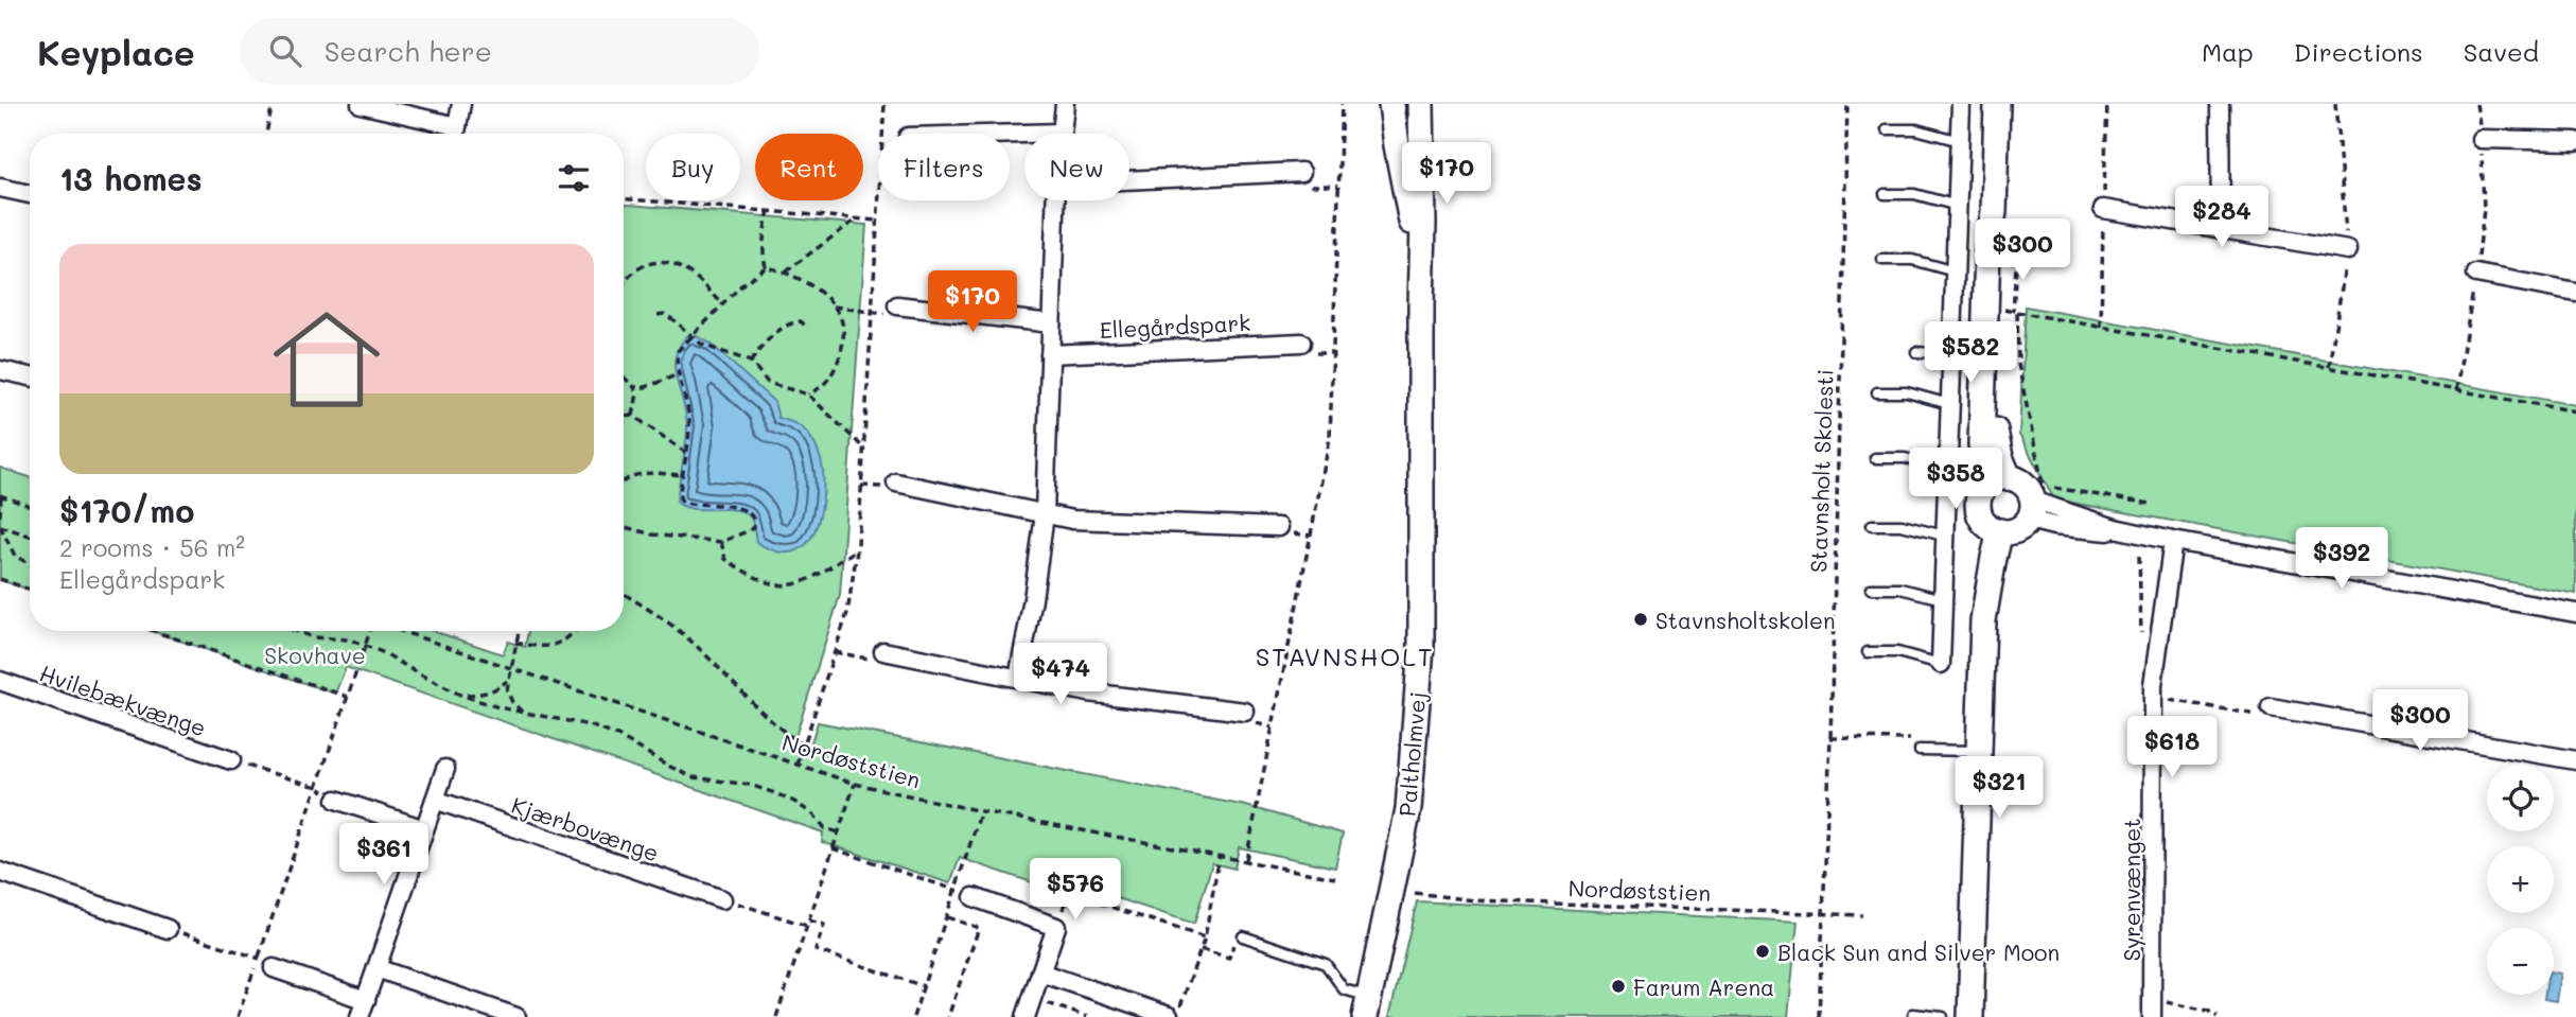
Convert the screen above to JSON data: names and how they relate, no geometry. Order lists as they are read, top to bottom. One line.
{"streets":{"street":["Ellegårdspark","Hvilebækvænge","Paltholmvej","Kjærbovænge","Syrenvænget"],"path":["Stavnsholt Skolesti","Nordøststien"]},"crossings":[["Stavnsholt Skolesti","Nordøststien"]],"districts":["STAVNSHOLT"],"parks":["Skovhave"],"places":["Stavnsholtskolen","Black Sun and Silver Moon","Farum Arena"],"page":{"header":"Keyplace","search":"Search here","nav":["Map","Directions","Saved"],"chip":["Buy","Rent","Filters","New"],"heading":"13 homes","price":["$170","$284","$300","$170","$582","$358","$392","$474","$300","$618","$321","$361","$576"],"list":[{"name":"$170/mo","note":"2 rooms · 56 m² · Ellegårdspark"}],"map_buttons":["+","−"]}}
